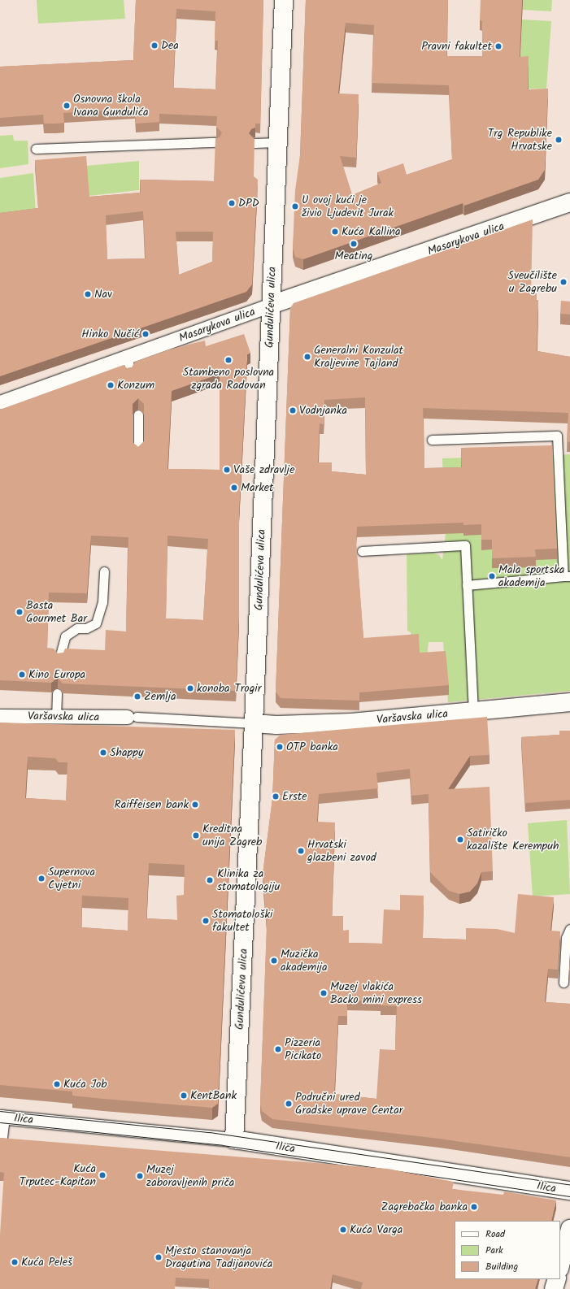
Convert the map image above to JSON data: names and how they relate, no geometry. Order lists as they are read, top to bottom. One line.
{"streets":{"street":["Masarykova ulica","Gundulićeva ulica","Varšavska ulica","Ilica"]},"crossings":[["Masarykova ulica","Gundulićeva ulica"],["Gundulićeva ulica","Varšavska ulica"],["Gundulićeva ulica","Ilica"]],"places":["Dea","Pravni fakultet","Osnovna škola Ivana Gundulića","Trg Republike Hrvatske","DPD","U ovoj kući je živio Ljudevit Jurak","Kuća Kallina","Meating","Sveučilište u Zagrebu","Nav","Hinko Nučić","Generalni Konzulat Kraljevine Tajland","Stambeno poslovna zgrada Radovan","Konzum","Vodnjanka","Vaše zdravlje","Market","Mala sportska akademija","Basta Gourmet Bar","Kino Europa","konoba Trogir","Zemlja","OTP banka","Shappy","Erste","Raiffeisen bank","Kreditna unija Zagreb","Satiričko kazalište Kerempuh","Hrvatski glazbeni zavod","Supernova Cvjetni","Klinika za stomatologiju","Stomatološki fakultet","Muzička akademija","Muzej vlakića Backo mini express","Pizzeria Picikato","Kuća Job","KentBank","Područni ured Gradske uprave Centar","Kuća Trputec-Kapitan","Muzej zaboravljenih priča","Zagrebačka banka","Kuća Varga","Mjesto stanovanja Dragutina Tadijanovića","Kuća Peleš"],"legend":["Road","Park","Building"]}
